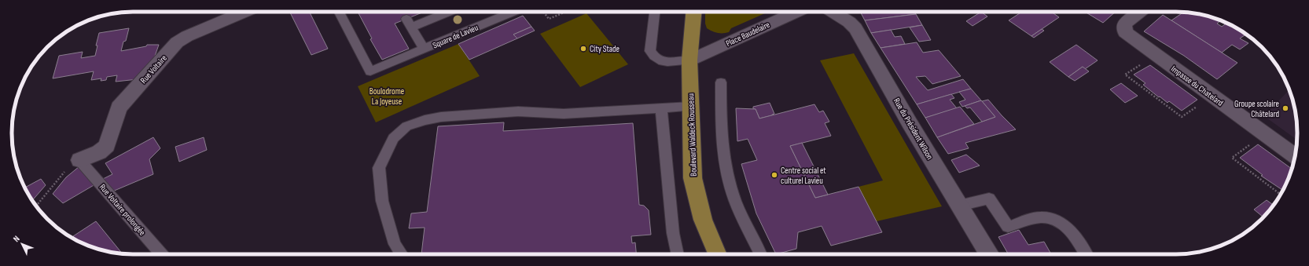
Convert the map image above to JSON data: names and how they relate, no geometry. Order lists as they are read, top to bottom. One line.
{"streets":{"main road":["Boulevard Waldeck Rousseau"],"street":["Place Baudelaire","Rue Voltaire","Impasse du Chatelard","Rue du Président Wilson"],"lane":["Square de Lavieu","Rue Voltaire prolongée"]},"crossings":[["Place Baudelaire","Boulevard Waldeck Rousseau"],["Rue Voltaire","Rue Voltaire prolongée"]],"parks":["Boulodrome La Joyeuse"],"places":["City Stade","Groupe scolaire Châtelard","Centre social et culturel Lavieu"],"north":"top left"}
